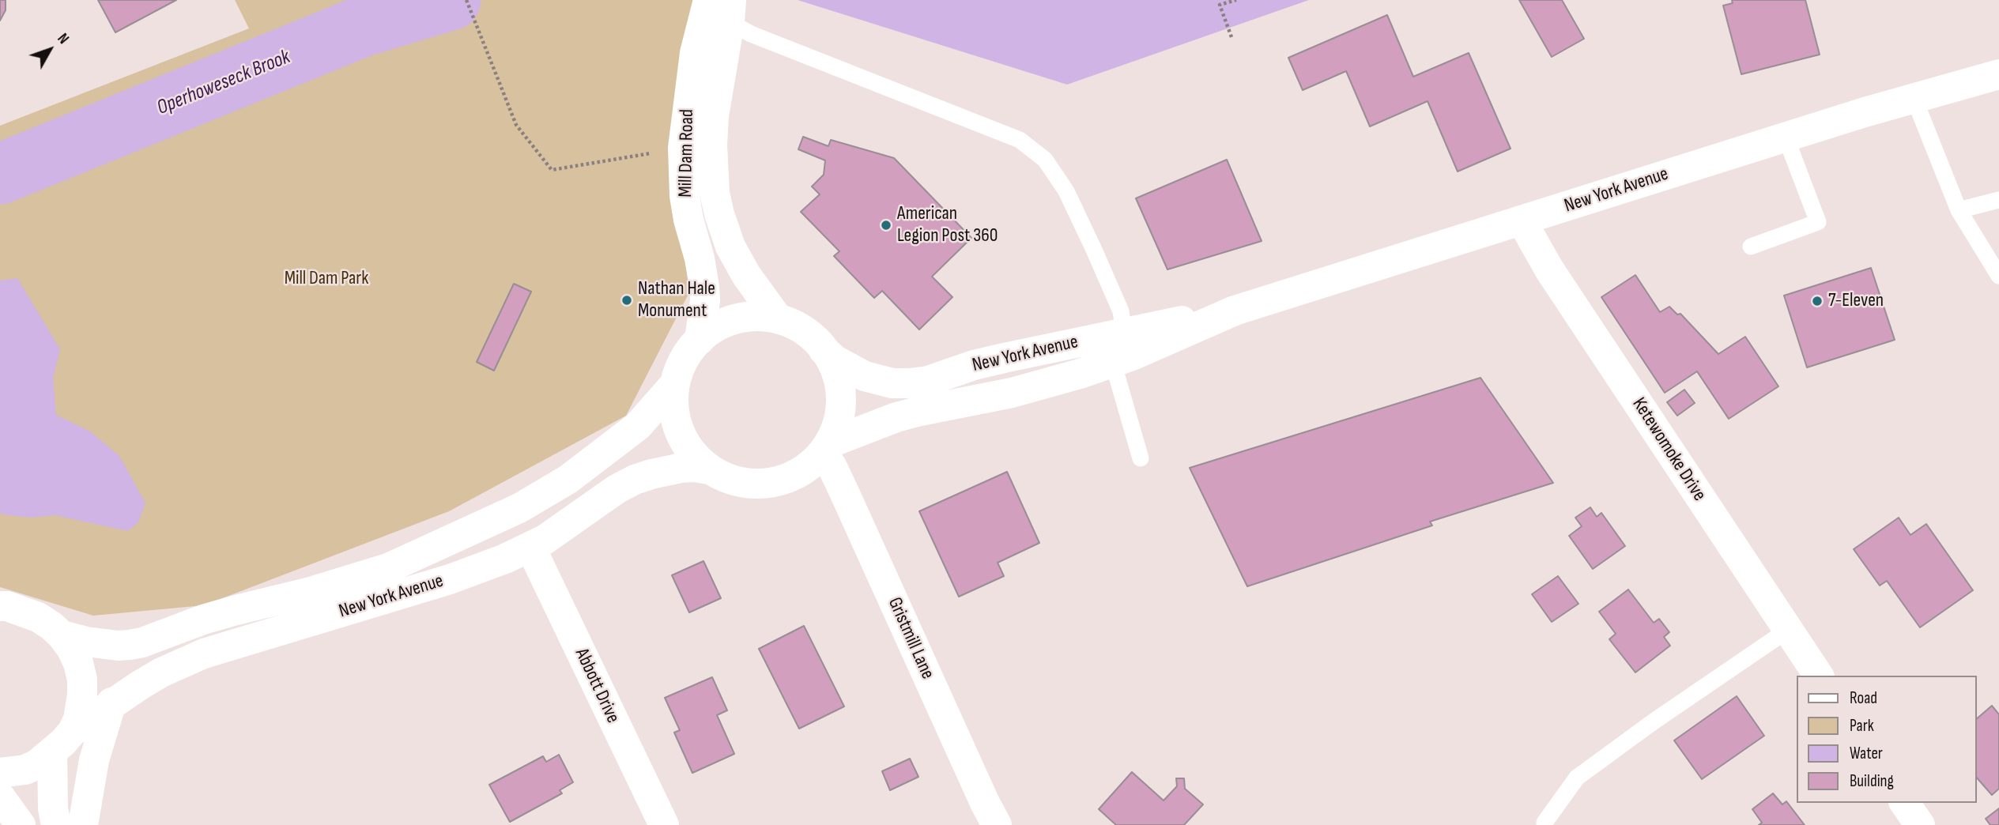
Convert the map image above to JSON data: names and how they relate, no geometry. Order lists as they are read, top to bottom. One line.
{"streets":{"street":["Mill Dam Road","New York Avenue","Ketewomoke Drive","Gristmill Lane","Abbott Drive"]},"crossings":[["Mill Dam Road","New York Avenue"],["Mill Dam Road","Gristmill Lane"],["New York Avenue","Ketewomoke Drive"],["New York Avenue","Gristmill Lane"],["New York Avenue","Abbott Drive"]],"water":["Operhoweseck Brook"],"parks":["Mill Dam Park"],"places":["American Legion Post 360","Nathan Hale Monument","7-Eleven"],"legend":["Road","Park","Water","Building"],"north":"top right"}
